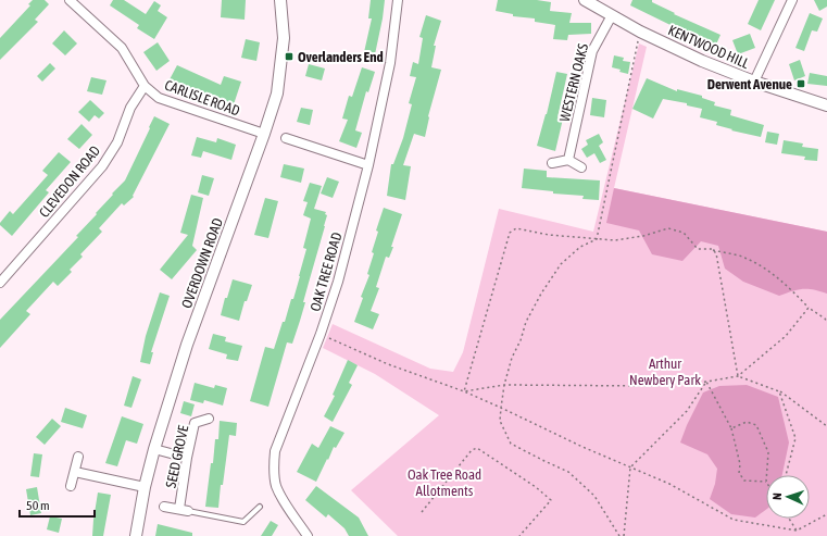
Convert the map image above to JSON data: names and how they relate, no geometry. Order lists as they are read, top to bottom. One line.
{"streets":{"street":["KENTWOOD HILL","WESTERN OAKS","CARLISLE ROAD","CLEVEDON ROAD","OVERDOWN ROAD","OAK TREE ROAD","SEED GROVE"]},"crossings":[["KENTWOOD HILL","WESTERN OAKS"],["CARLISLE ROAD","CLEVEDON ROAD"],["CARLISLE ROAD","OVERDOWN ROAD"]],"parks":["Arthur Newbery Park","Oak Tree Road Allotments"],"places":{"transit":["Overlanders End","Derwent Avenue"]},"scale_bar":"50 m","north":"left"}
